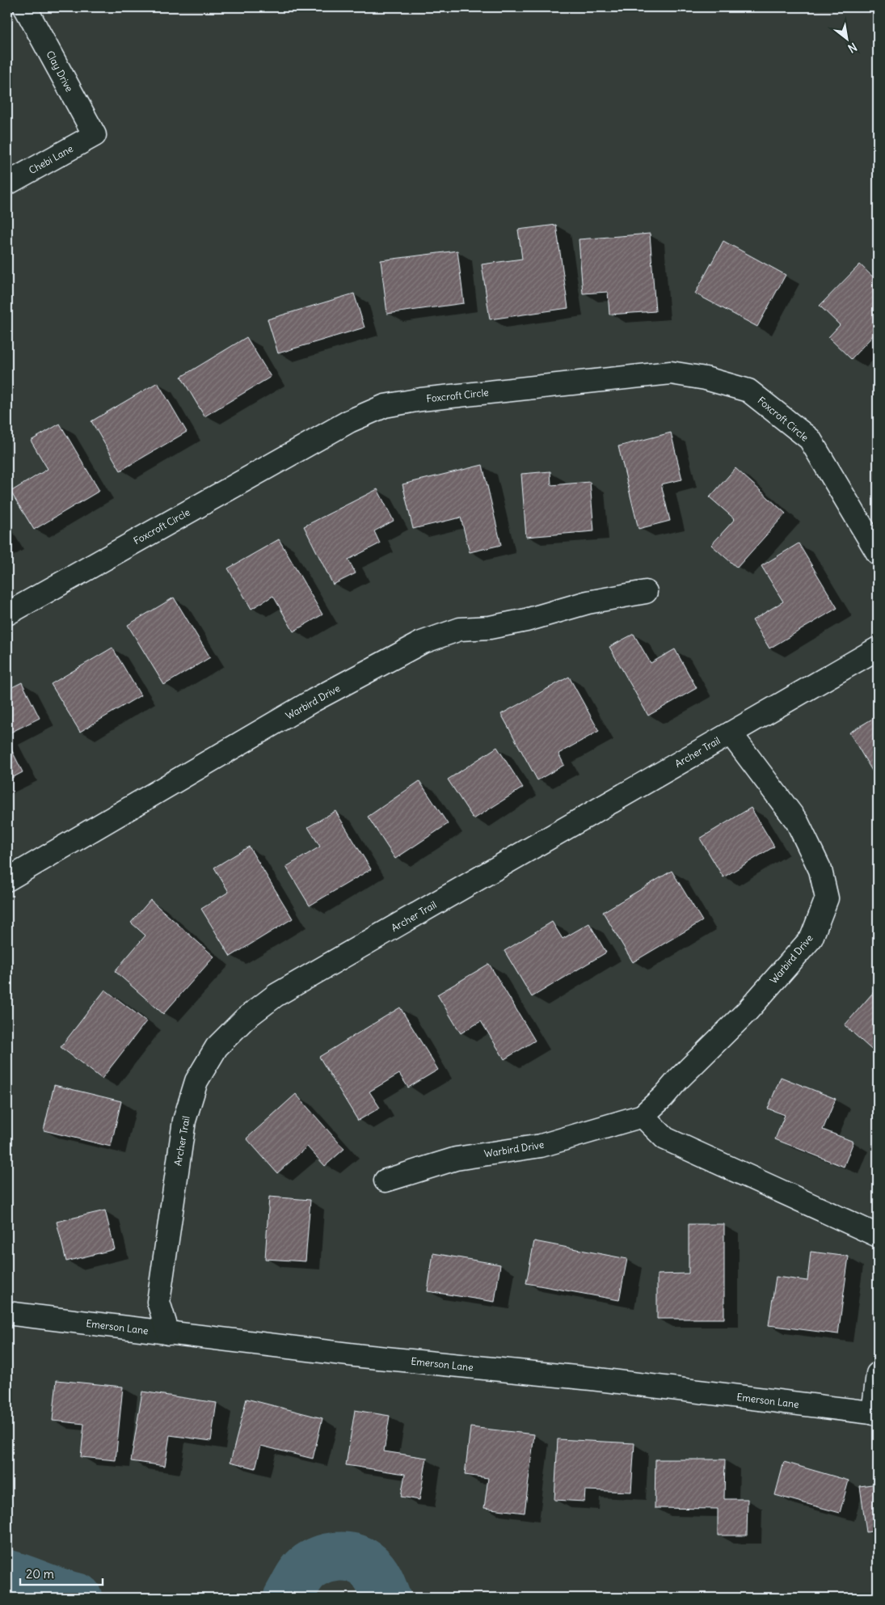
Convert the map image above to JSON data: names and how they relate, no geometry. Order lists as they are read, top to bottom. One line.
{"streets":{"street":["Clay Drive","Chebi Lane","Foxcroft Circle","Warbird Drive","Archer Trail","Emerson Lane"]},"crossings":[["Clay Drive","Chebi Lane"],["Warbird Drive","Archer Trail"],["Archer Trail","Emerson Lane"]],"scale_bar":"20 m","north":"bottom right"}
